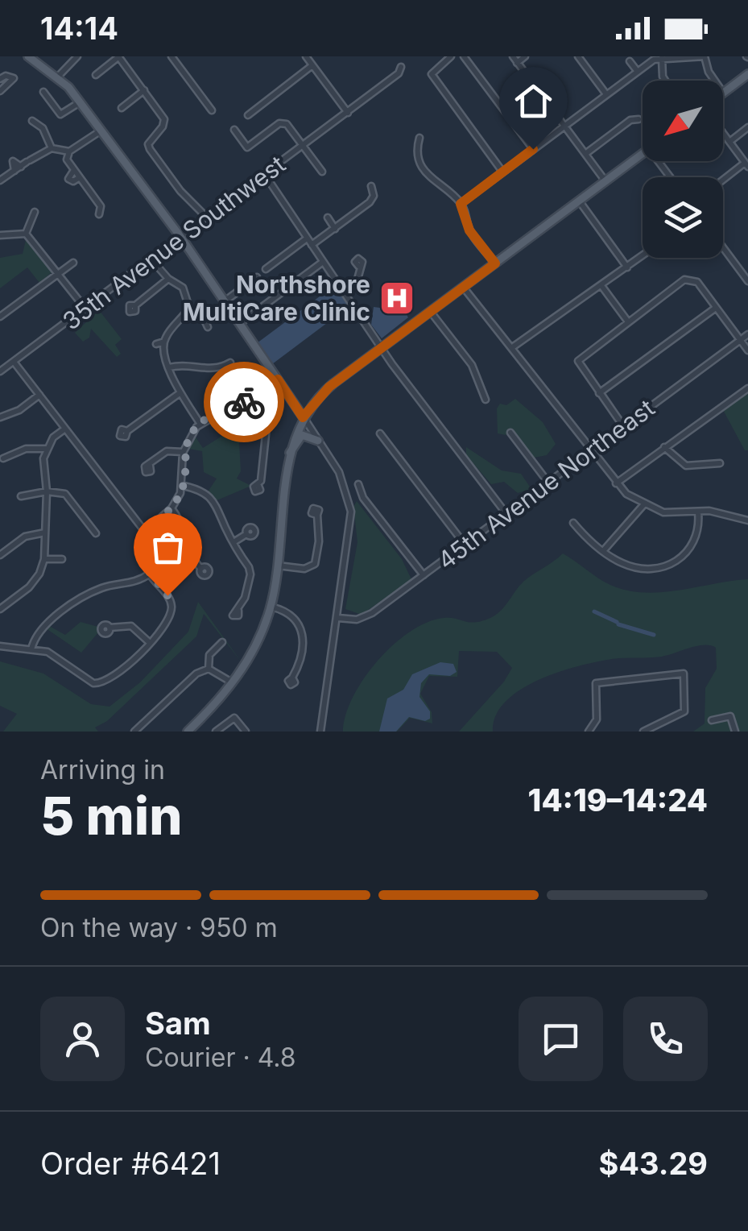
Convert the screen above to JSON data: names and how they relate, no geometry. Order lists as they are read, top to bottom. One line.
{"streets":{"street":["35th Avenue Southwest","45th Avenue Northeast"]},"places":{"hospital":["Northshore MultiCare Clinic"]},"north":"bottom left","page":{"status":"14:14","heading":["5 min","Arriving in","14:19–14:24"],"panel":["Sam","Courier · 4.8","Order #6421","$43.29"],"bar":"On the way · 950 m"}}
